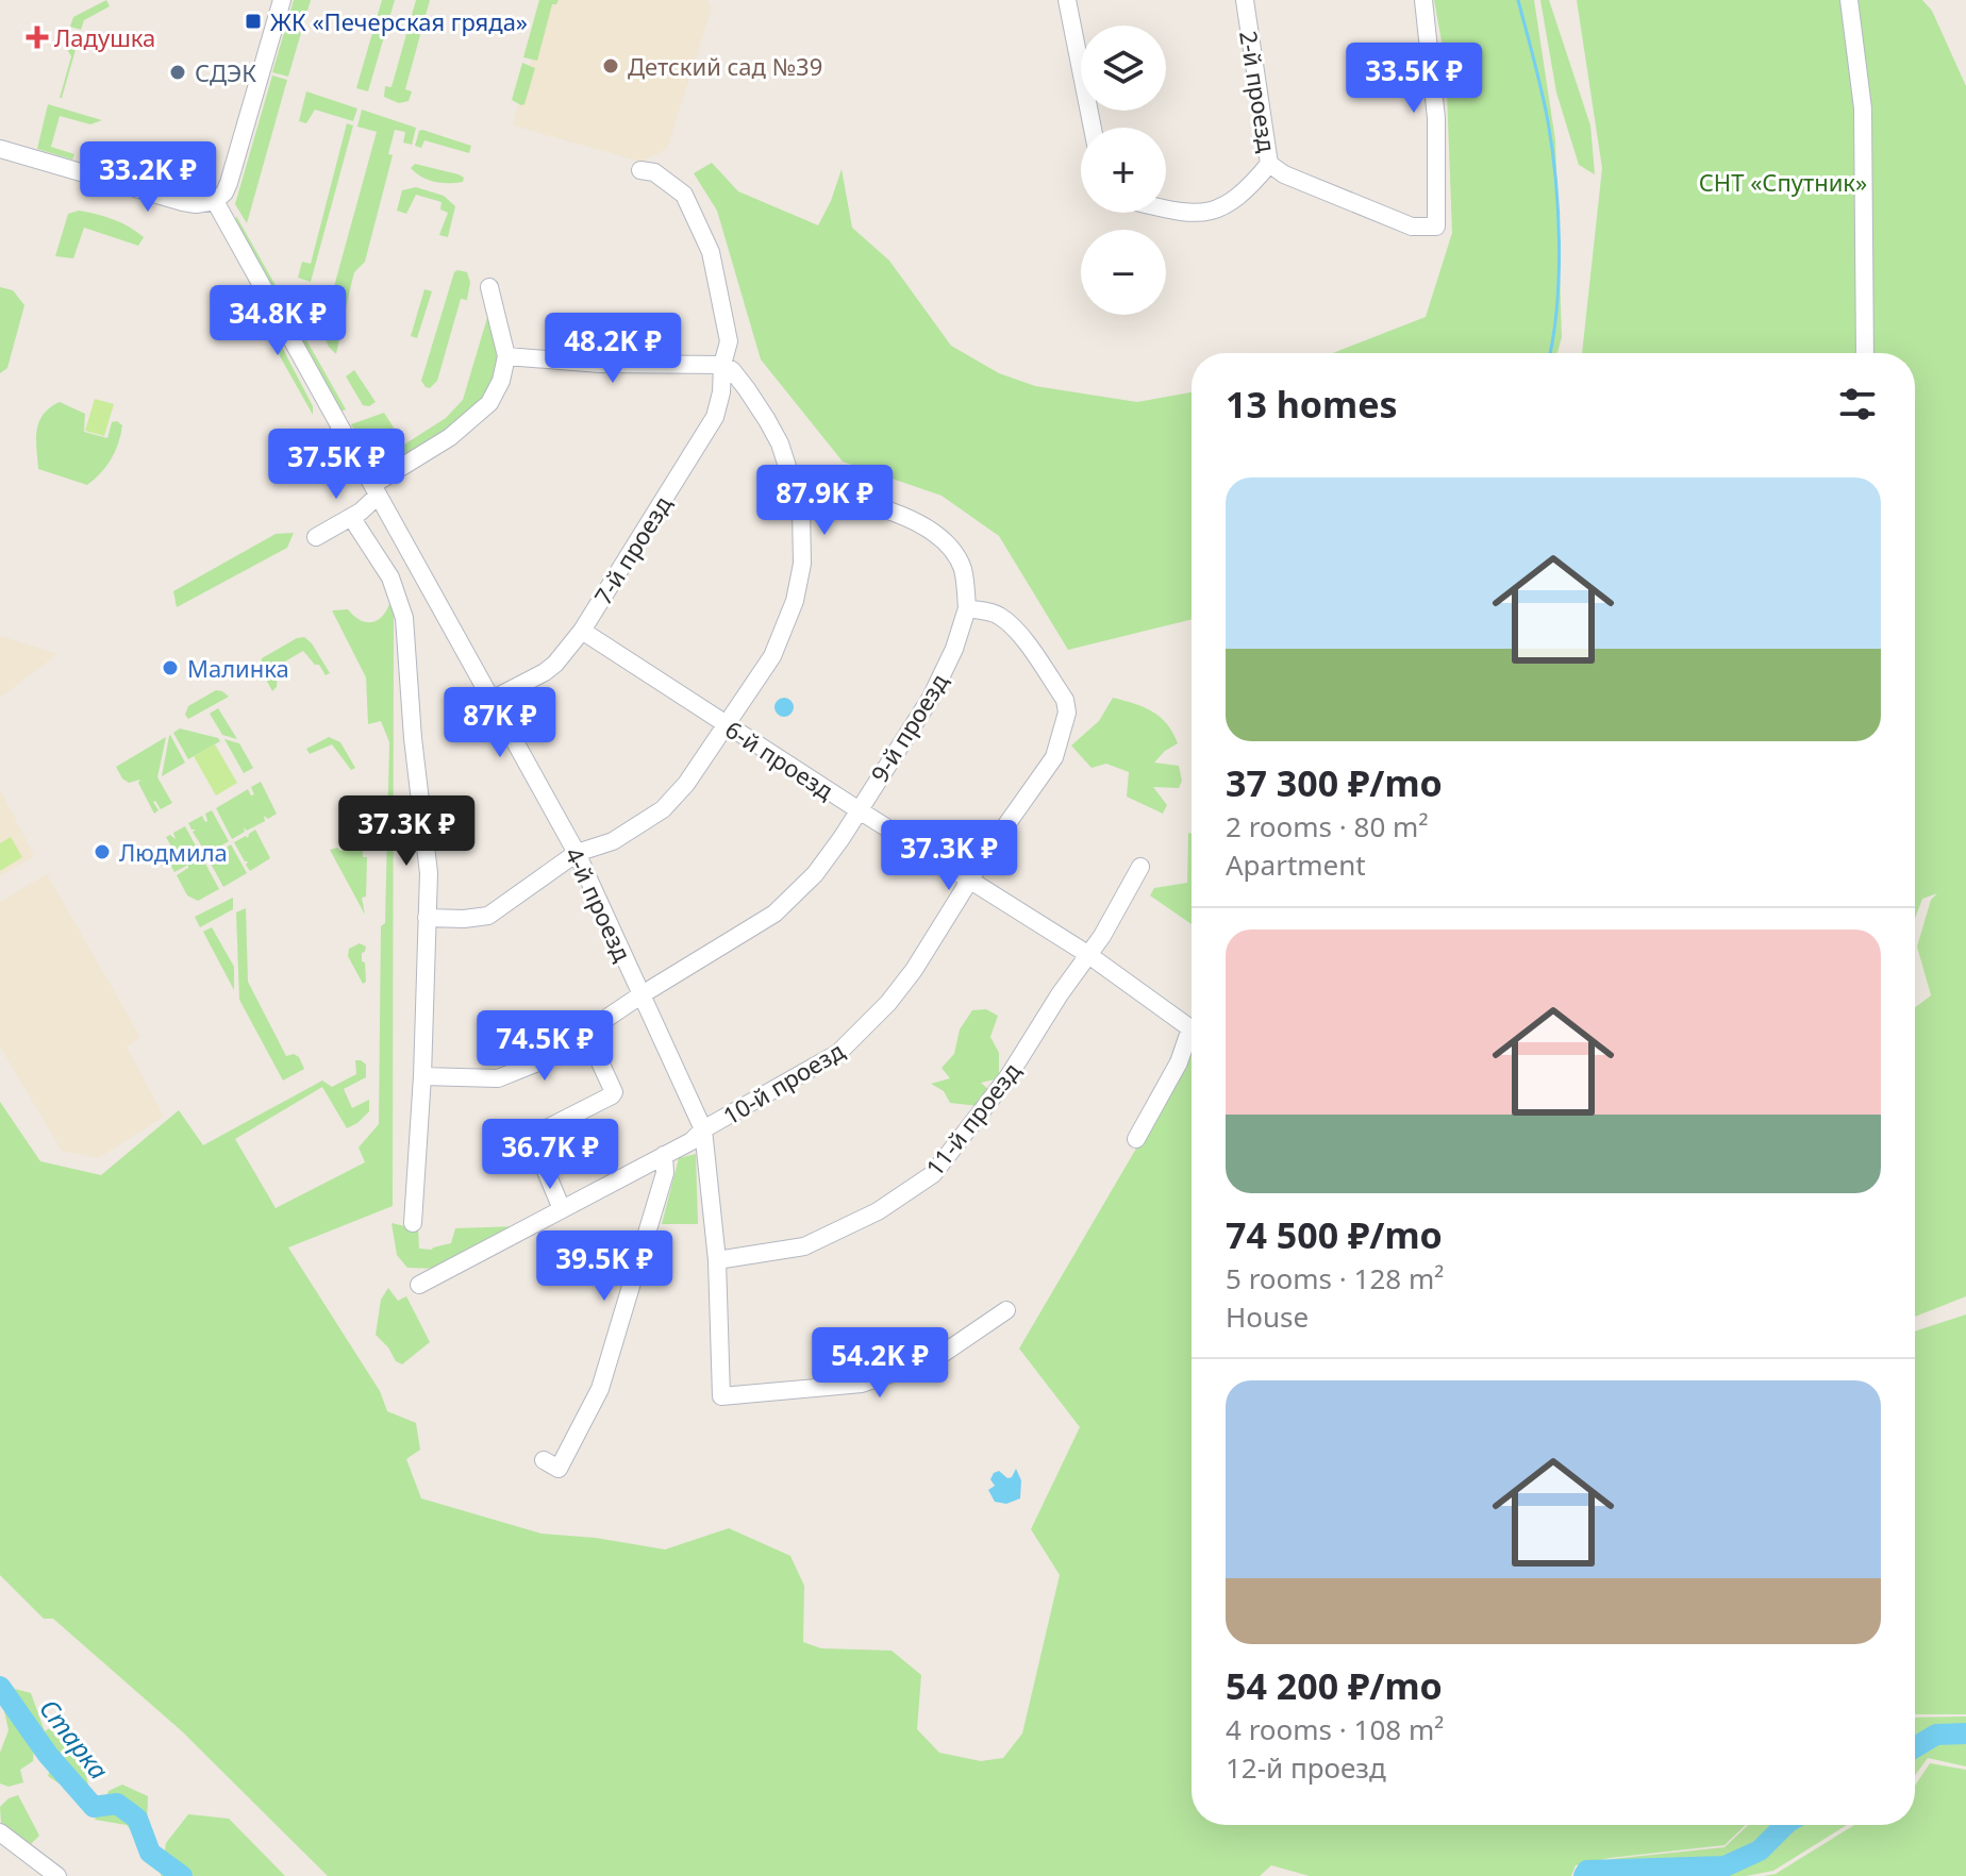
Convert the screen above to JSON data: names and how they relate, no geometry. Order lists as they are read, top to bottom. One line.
{"streets":{"street":["2-й проезд","7-й проезд","9-й проезд","6-й проезд","4-й проезд","10-й проезд","11-й проезд"]},"crossings":[["7-й проезд","6-й проезд"],["7-й проезд","4-й проезд"],["9-й проезд","6-й проезд"],["9-й проезд","4-й проезд"],["9-й проезд","10-й проезд"],["6-й проезд","10-й проезд"],["6-й проезд","11-й проезд"],["4-й проезд","10-й проезд"],["4-й проезд","11-й проезд"]],"water":["Старка"],"parks":["СНТ «Спутник»"],"places":{"transit":["ЖК «Печерская гряда»"],"health":["Ладушка"],"other":["Детский сад №39","СДЭК","Малинка","Людмила"]},"page":{"map_buttons":["+","−"],"price":["33.5K ₽","33.2K ₽","34.8K ₽","48.2K ₽","37.5K ₽","87.9K ₽","87K ₽","37.3K ₽","37.3K ₽","74.5K ₽","36.7K ₽","39.5K ₽","54.2K ₽"],"heading":"13 homes","list":[{"name":"37 300 ₽/mo","note":"2 rooms · 80 m² · Apartment"},{"name":"74 500 ₽/mo","note":"5 rooms · 128 m² · House"},{"name":"54 200 ₽/mo","note":"4 rooms · 108 m² · 12-й проезд"}]}}
